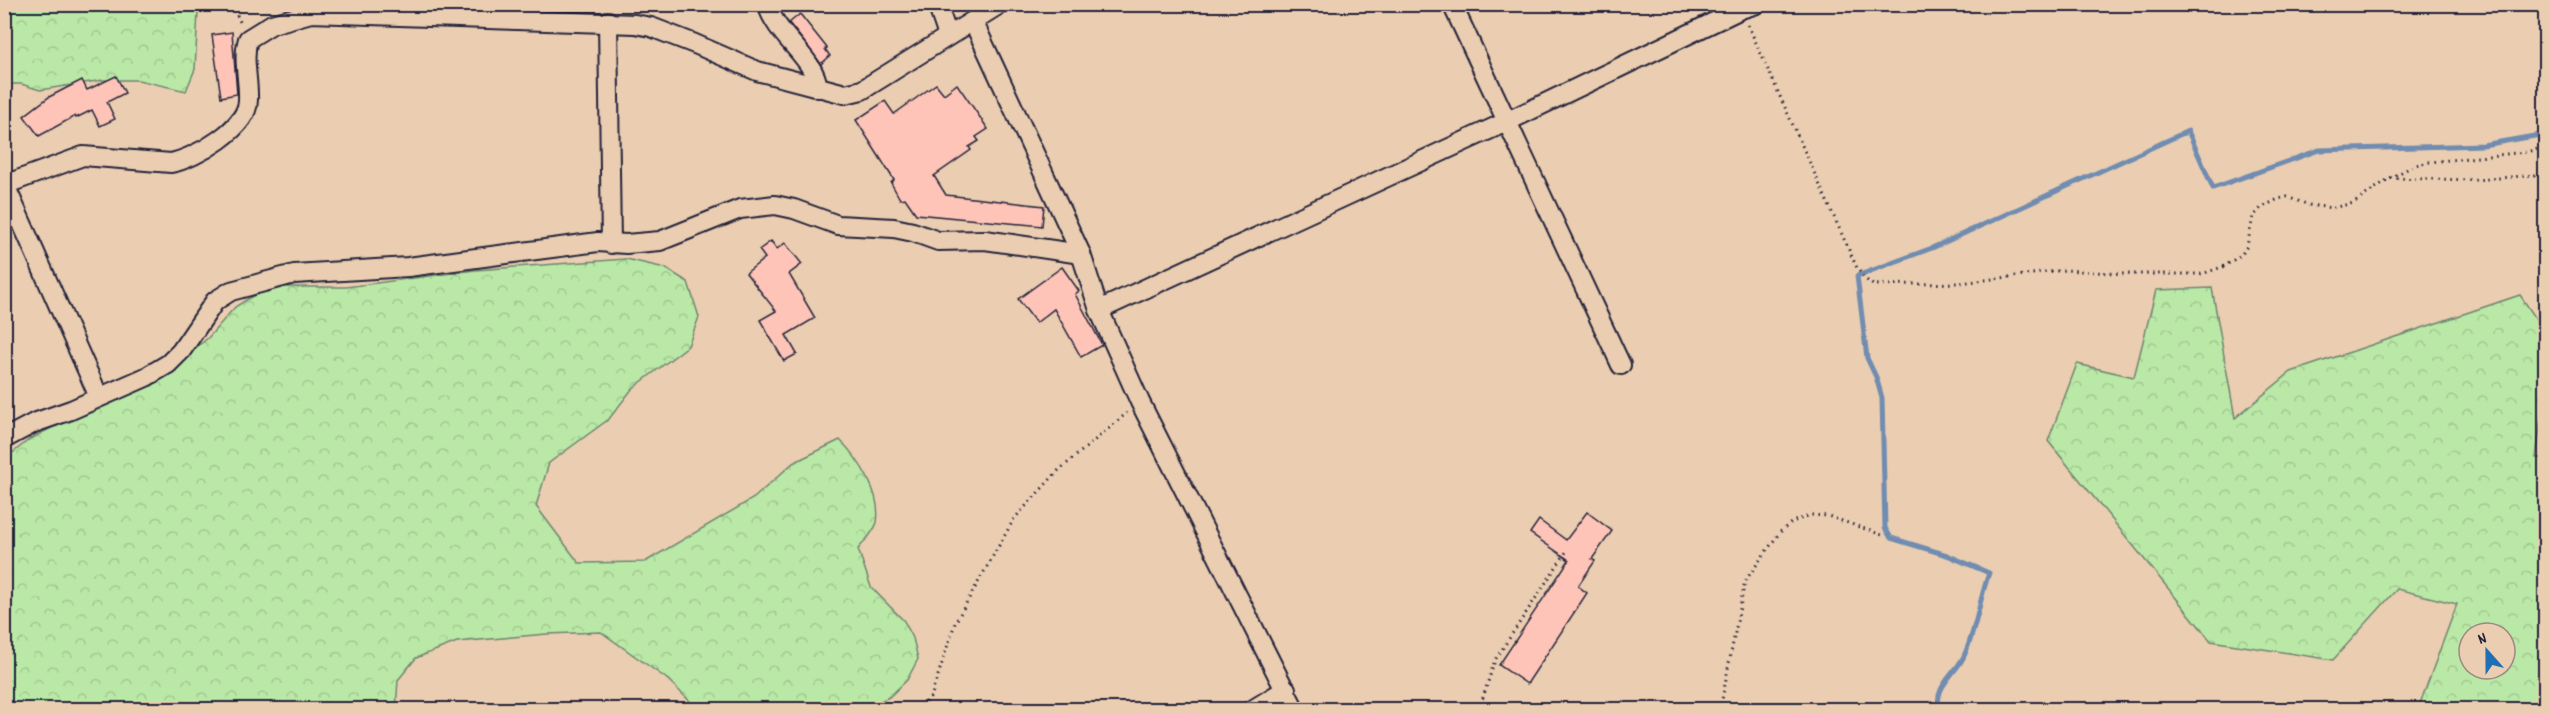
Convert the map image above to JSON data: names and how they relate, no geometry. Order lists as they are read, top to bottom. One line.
{"north":"top"}
